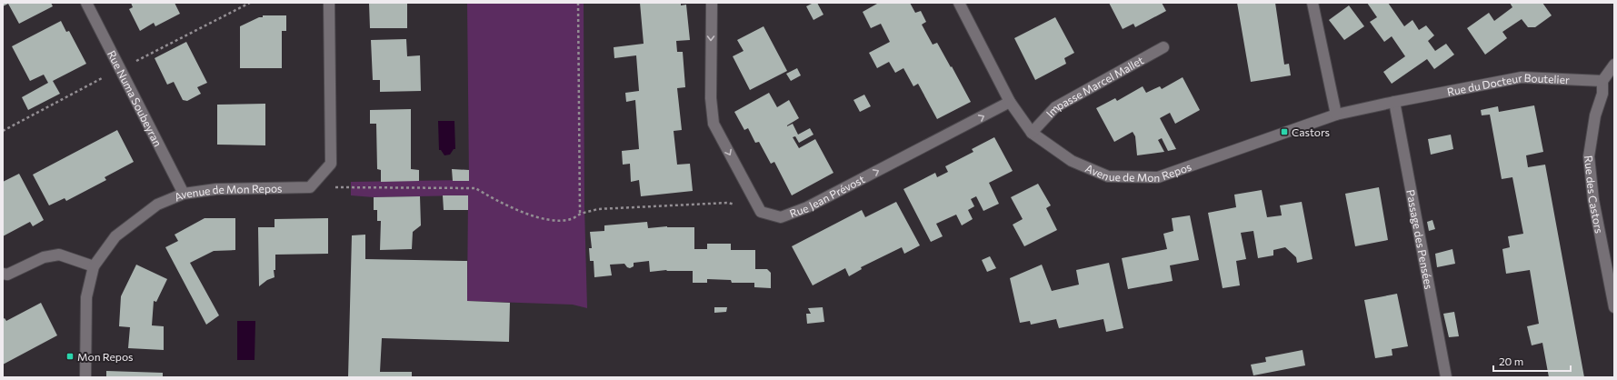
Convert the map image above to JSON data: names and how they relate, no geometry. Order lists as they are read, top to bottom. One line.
{"streets":{"street":["Rue du Docteur Boutelier","Impasse Marcel Mallet","Rue Numa Soubeyran","Avenue de Mon Repos","Rue des Castors","Rue Jean Prévost","Passage des Pensées"]},"crossings":[["Rue du Docteur Boutelier","Avenue de Mon Repos"],["Rue du Docteur Boutelier","Rue des Castors"],["Rue du Docteur Boutelier","Passage des Pensées"],["Impasse Marcel Mallet","Avenue de Mon Repos"],["Rue Numa Soubeyran","Avenue de Mon Repos"],["Avenue de Mon Repos","Rue Jean Prévost"],["Avenue de Mon Repos","Passage des Pensées"]],"one_way":["Rue Jean Prévost"],"places":{"transit":["Castors","Mon Repos"]},"scale_bar":"20 m"}
